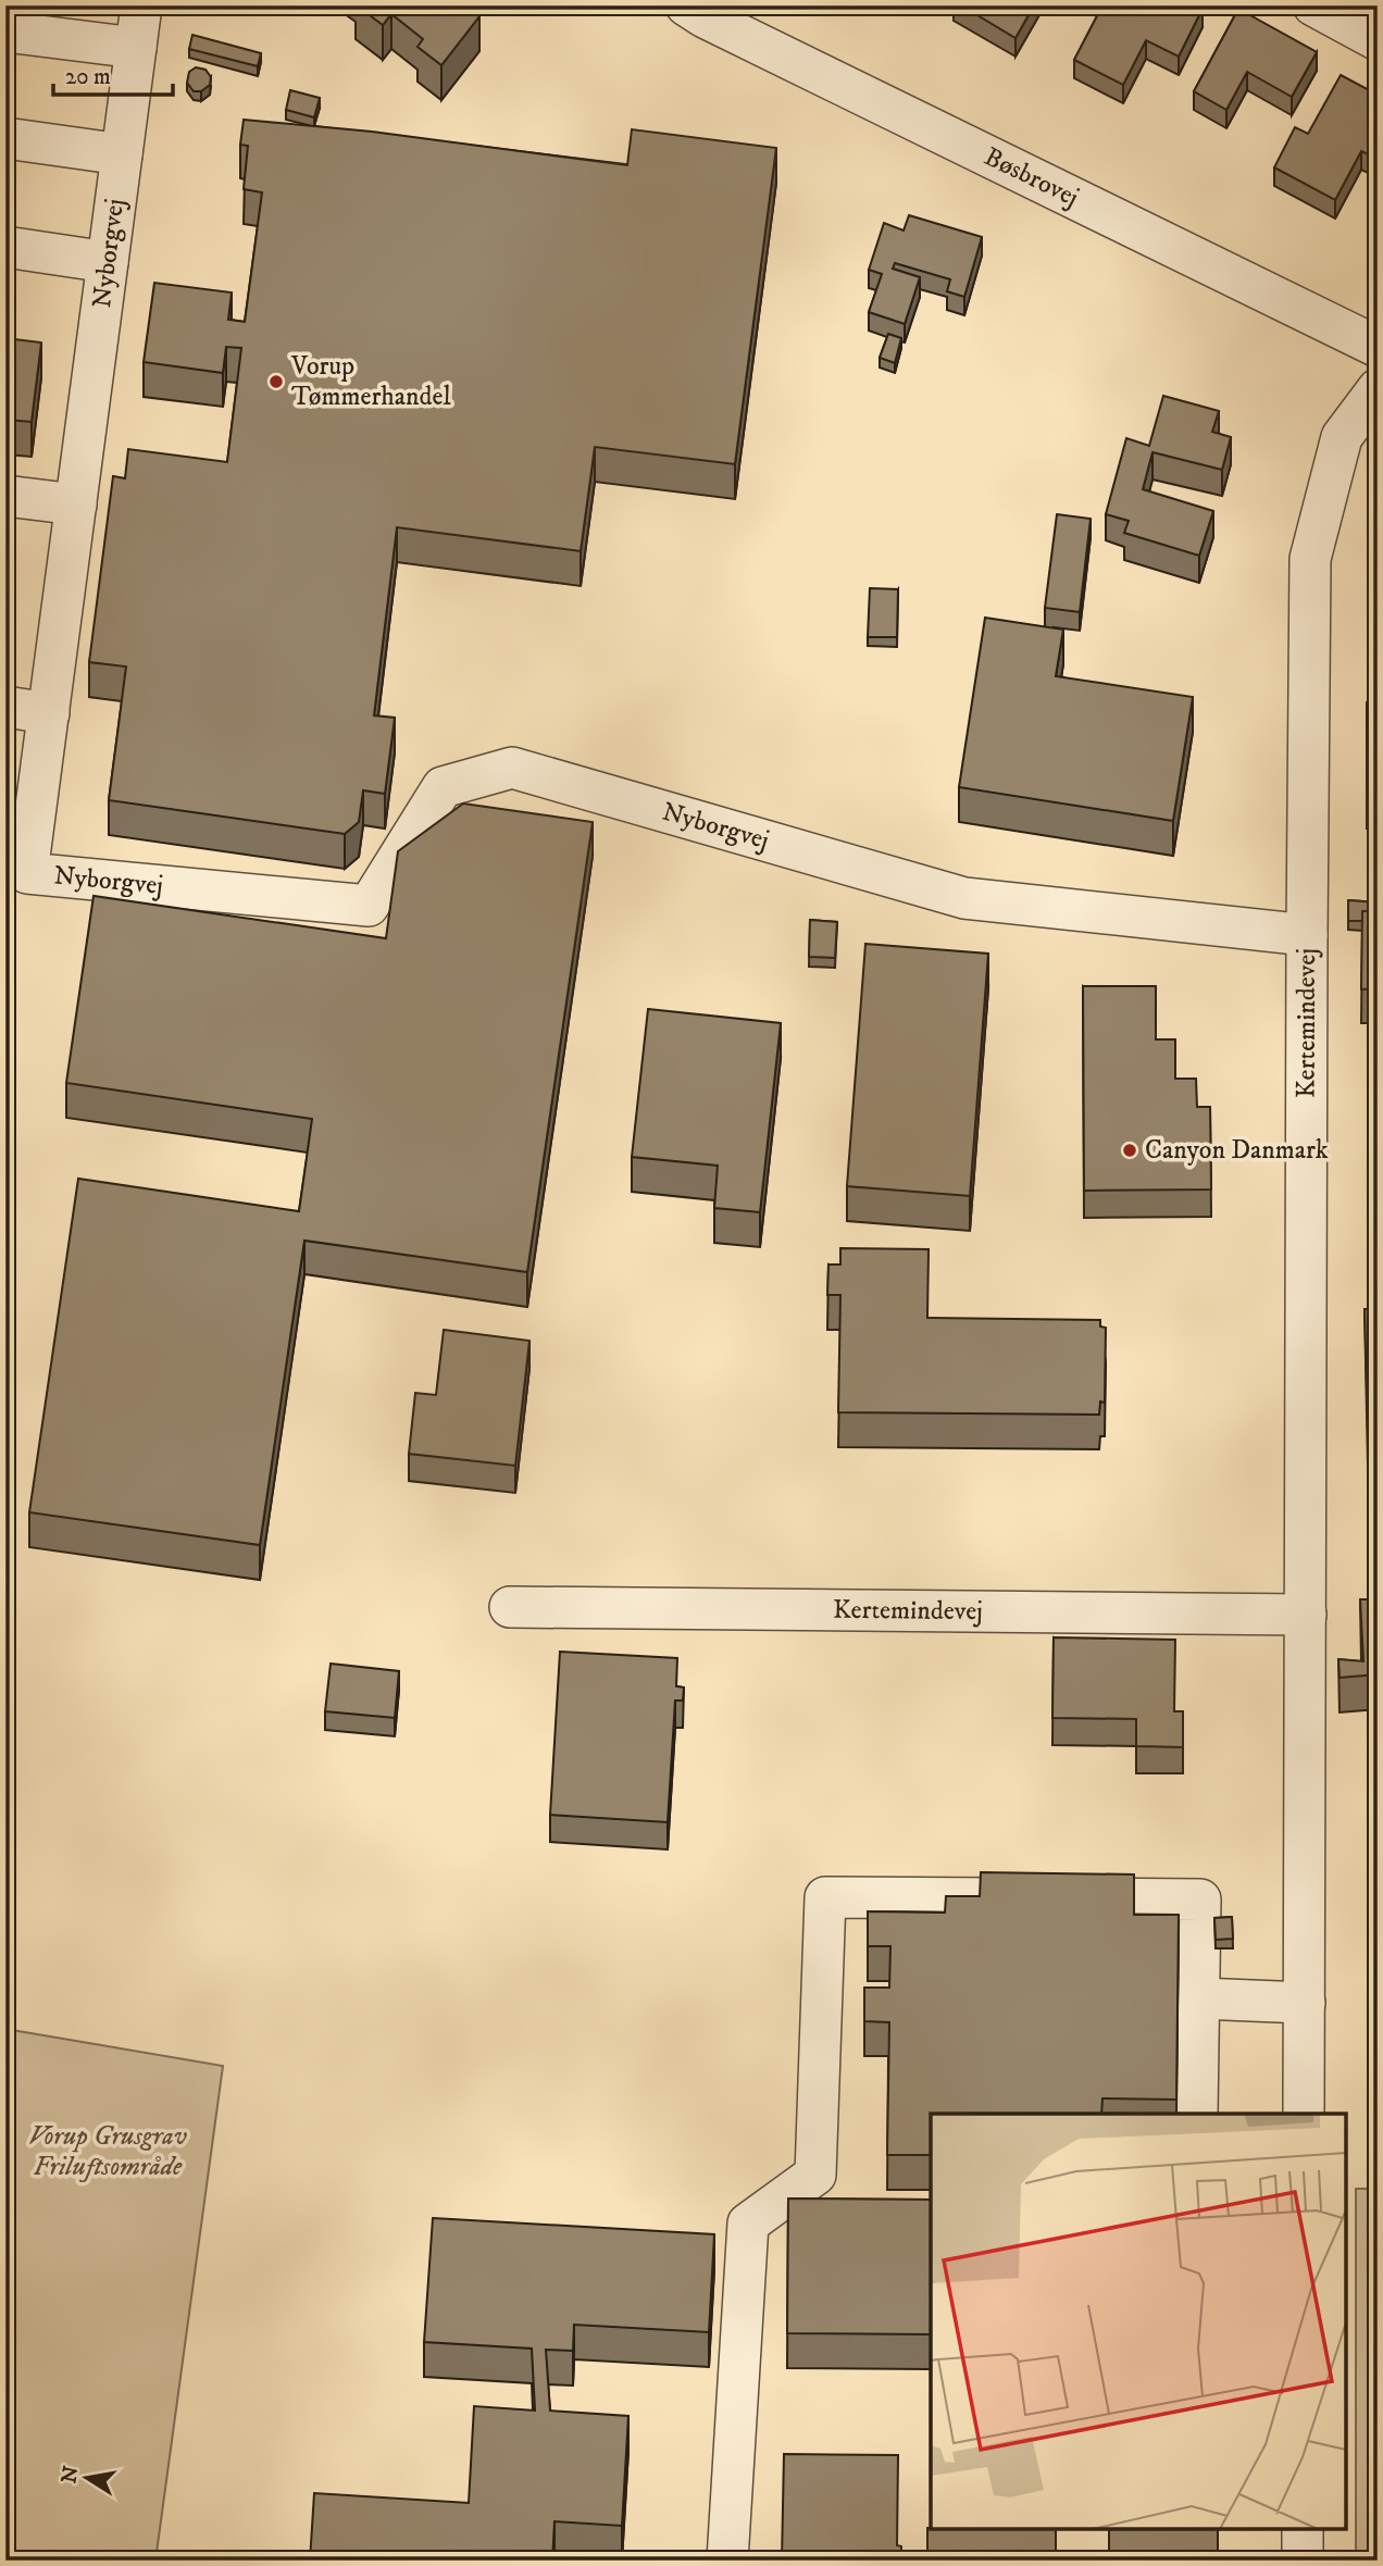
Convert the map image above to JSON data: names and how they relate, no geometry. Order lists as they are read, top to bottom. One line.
{"streets":{"street":["Bøsbrovej","Nyborgvej","Kertemindevej"]},"crossings":[["Nyborgvej","Kertemindevej"]],"parks":["Vorup Grusgrav Friluftsområde"],"places":["Vorup Tømmerhandel","Canyon Danmark"],"scale_bar":"20 m","north":"left"}
